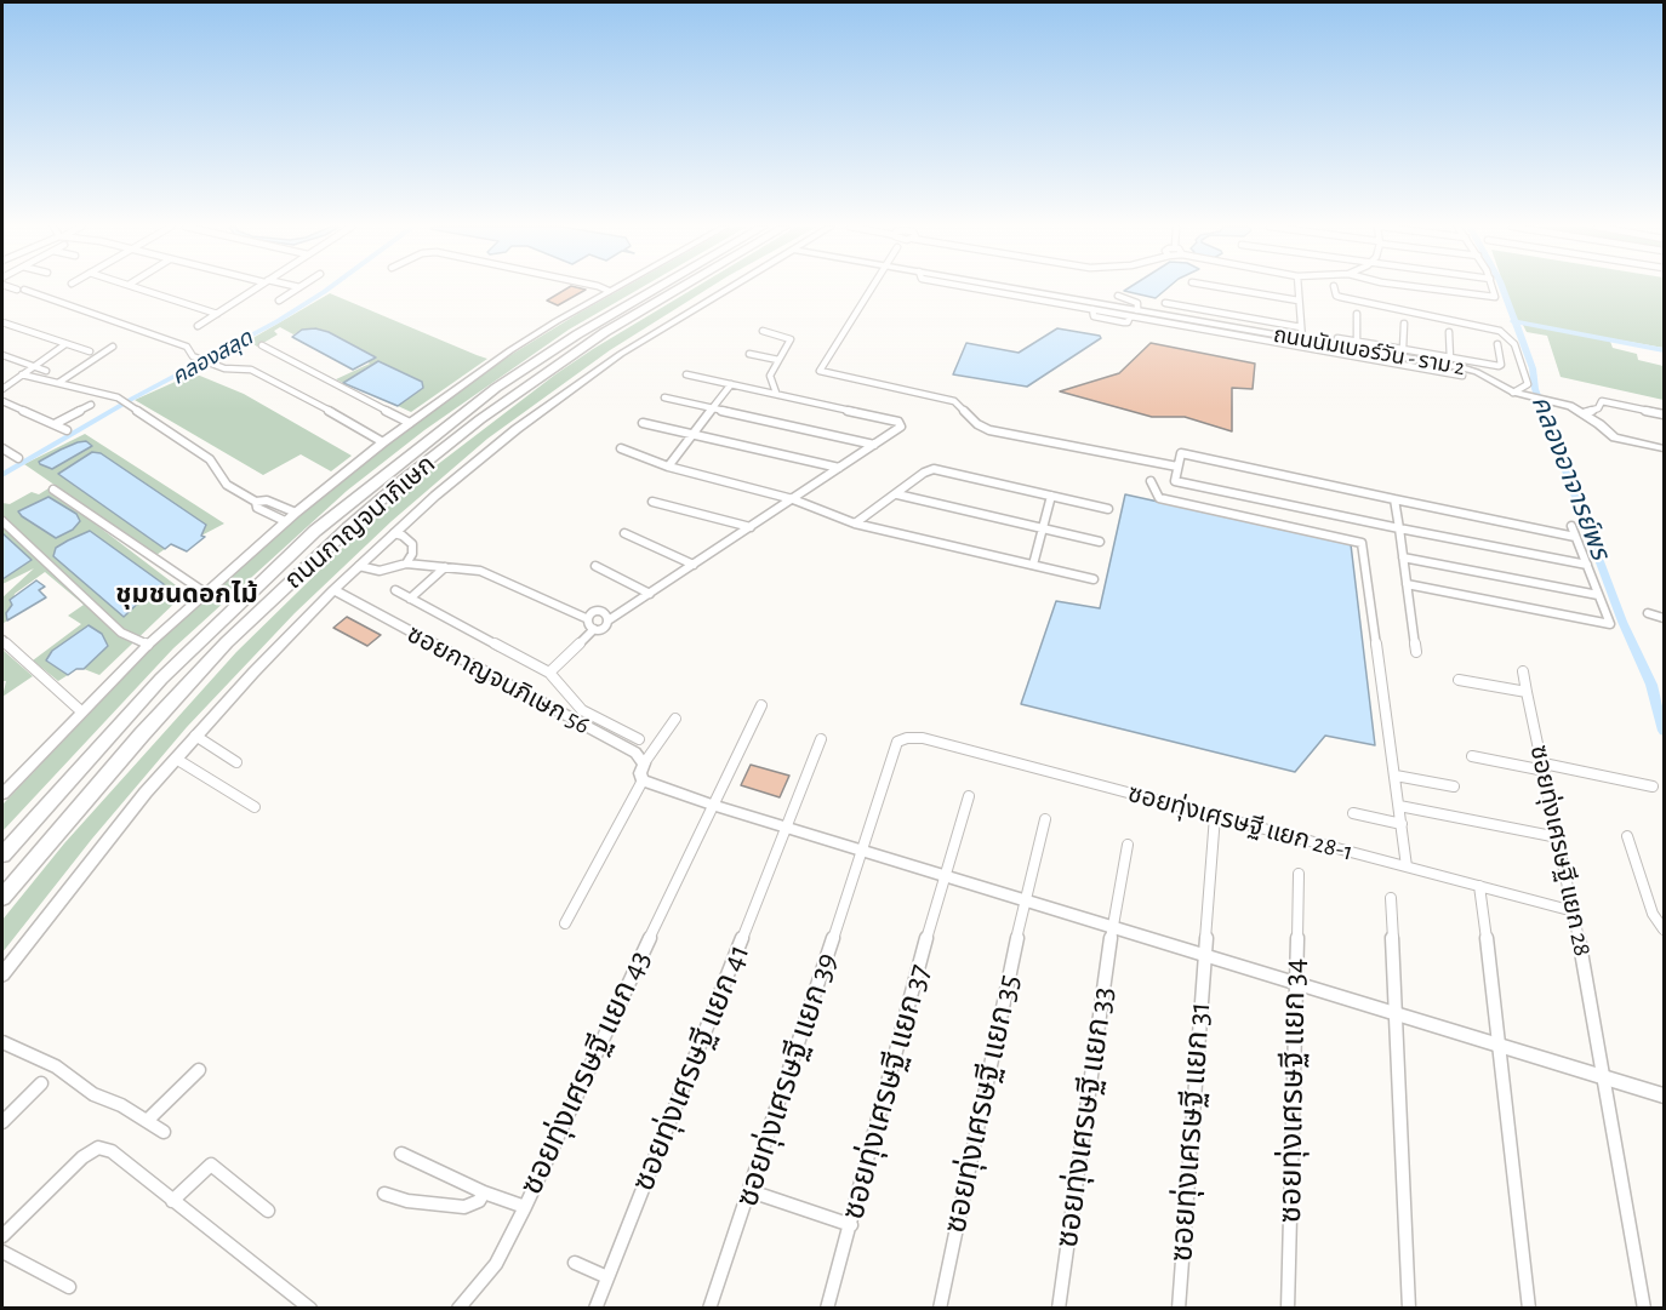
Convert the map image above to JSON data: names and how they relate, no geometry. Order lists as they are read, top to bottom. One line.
{"streets":{"highway":["ถนนกาญจนาภิเษก"],"main road":["ถนนนัมเบอร์วัน - ราม 2","ซอยกาญจนภิเษก 56"],"street":["ซอยทุ่งเศรษฐี แยก 28-1","ซอยทุ่งเศรษฐี แยก 28","ซอยทุ่งเศรษฐี แยก 41","ซอยทุ่งเศรษฐี แยก 43","ซอยทุ่งเศรษฐี แยก 39","ซอยทุ่งเศรษฐี แยก 34","ซอยทุ่งเศรษฐี แยก 37","ซอยทุ่งเศรษฐี แยก 35","ซอยทุ่งเศรษฐี แยก 33","ซอยทุ่งเศรษฐี แยก 31"]},"crossings":[["ซอยทุ่งเศรษฐี แยก 28-1","ซอยทุ่งเศรษฐี แยก 28"],["ซอยทุ่งเศรษฐี แยก 28-1","ซอยทุ่งเศรษฐี แยก 39"],["ซอยทุ่งเศรษฐี แยก 28-1","ซอยทุ่งเศรษฐี แยก 31"]],"districts":["ชุมชนดอกไม้"],"water":["คลองสลุด","คลองอาจารย์พร"]}
